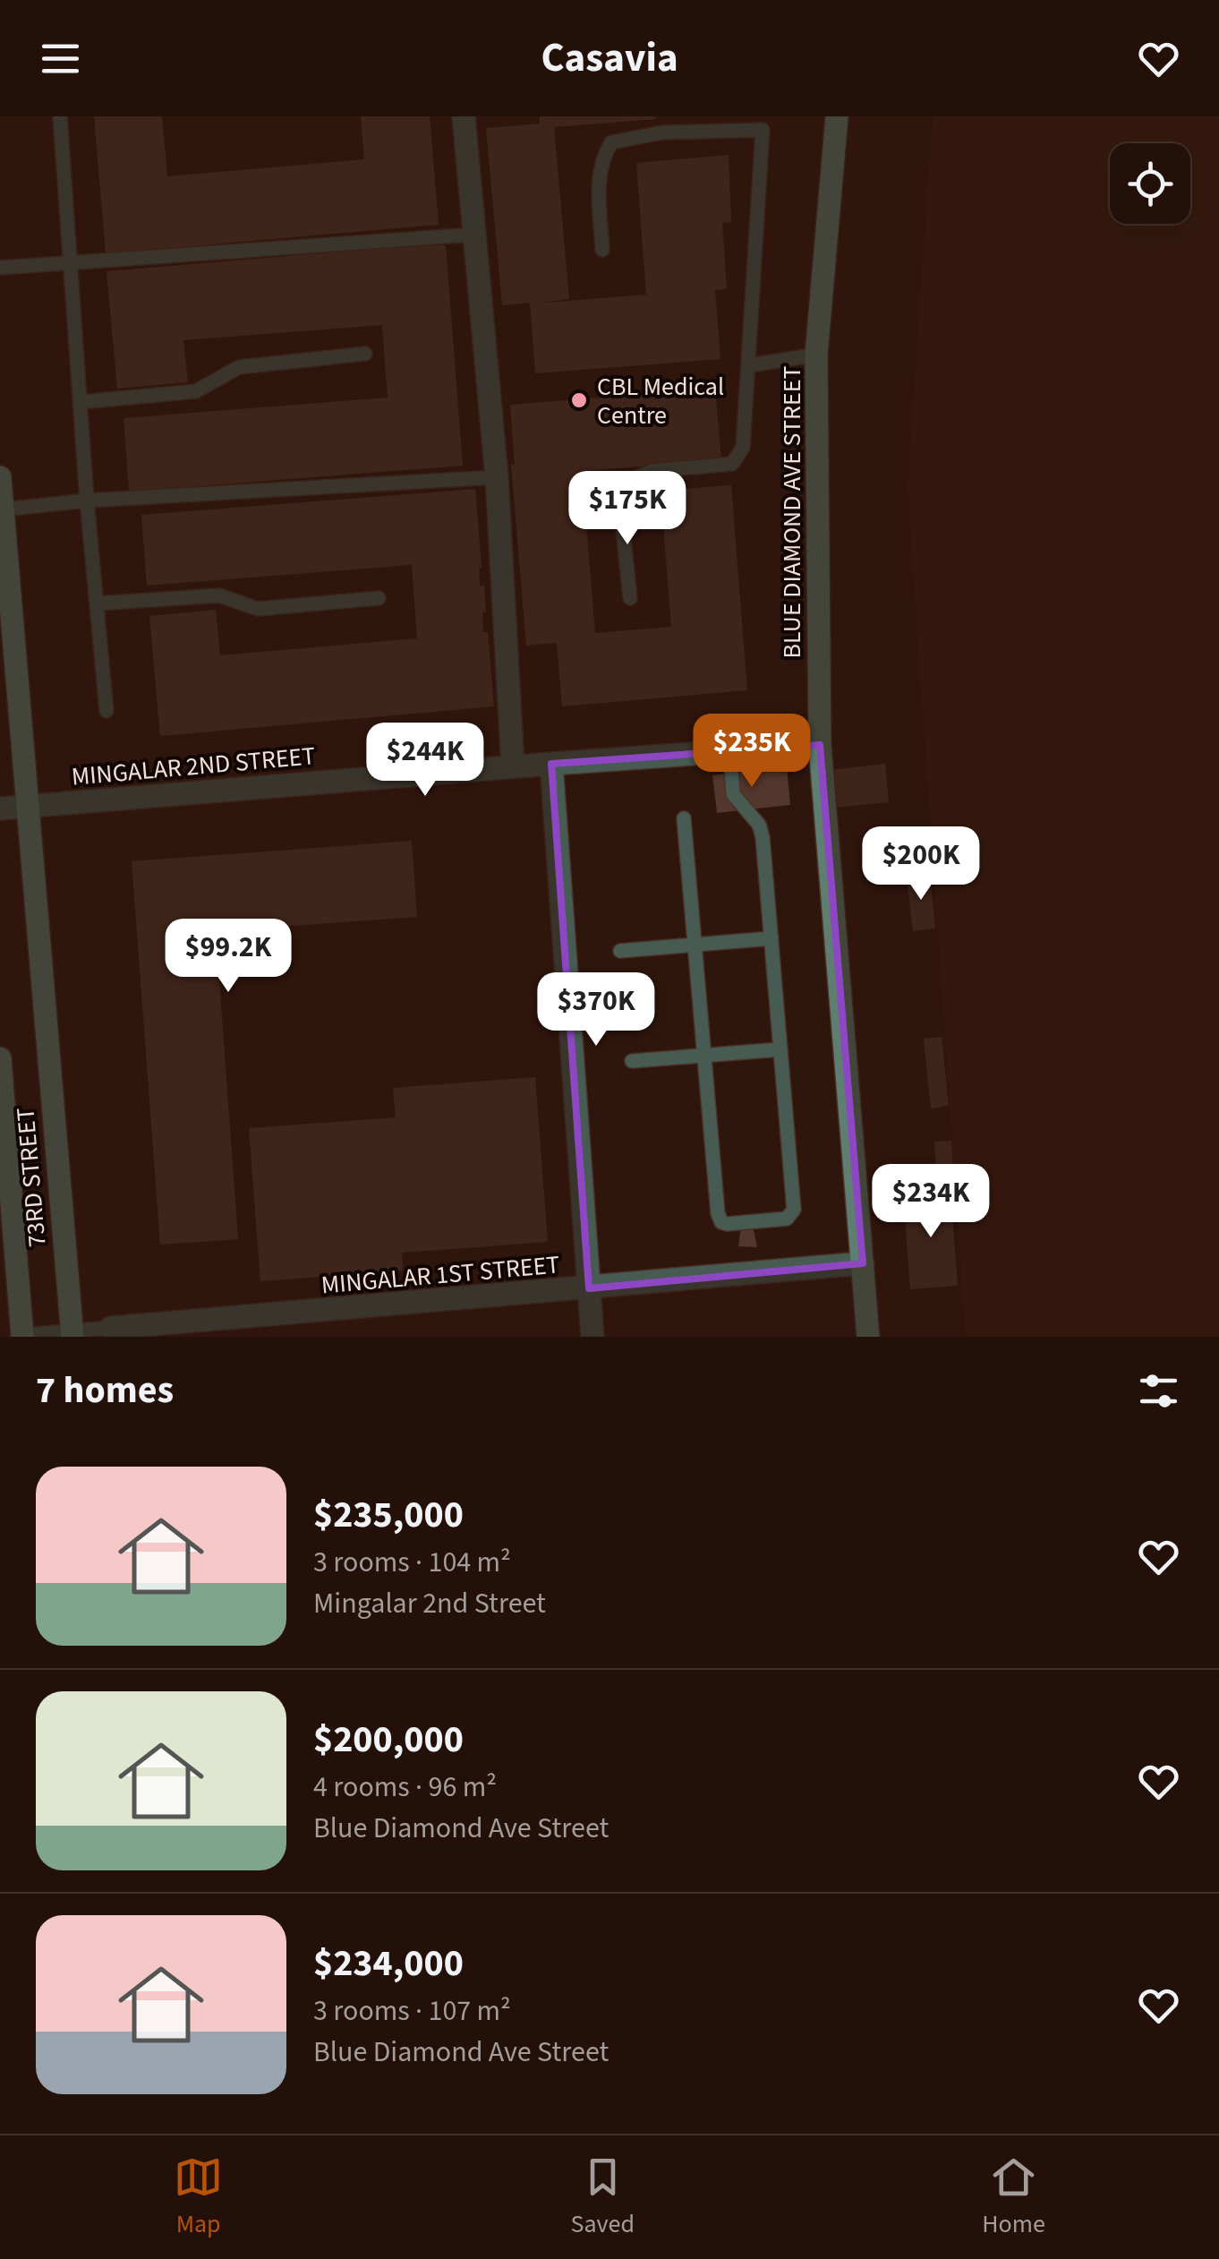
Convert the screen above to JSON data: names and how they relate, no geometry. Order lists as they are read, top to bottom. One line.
{"streets":{"street":["BLUE DIAMOND AVE STREET","MINGALAR 2ND STREET","73RD STREET","MINGALAR 1ST STREET"]},"crossings":[["BLUE DIAMOND AVE STREET","MINGALAR 2ND STREET"],["BLUE DIAMOND AVE STREET","MINGALAR 1ST STREET"],["MINGALAR 2ND STREET","73RD STREET"],["73RD STREET","MINGALAR 1ST STREET"]],"places":["CBL Medical Centre"],"page":{"header":"Casavia","price":["$175K","$235K","$244K","$200K","$99.2K","$370K","$234K"],"heading":"7 homes","list":[{"name":"$235,000","note":"3 rooms · 104 m² · Mingalar 2nd Street"},{"name":"$200,000","note":"4 rooms · 96 m² · Blue Diamond Ave Street"},{"name":"$234,000","note":"3 rooms · 107 m² · Blue Diamond Ave Street"}],"tabs":["Map","Saved","Home"]}}
